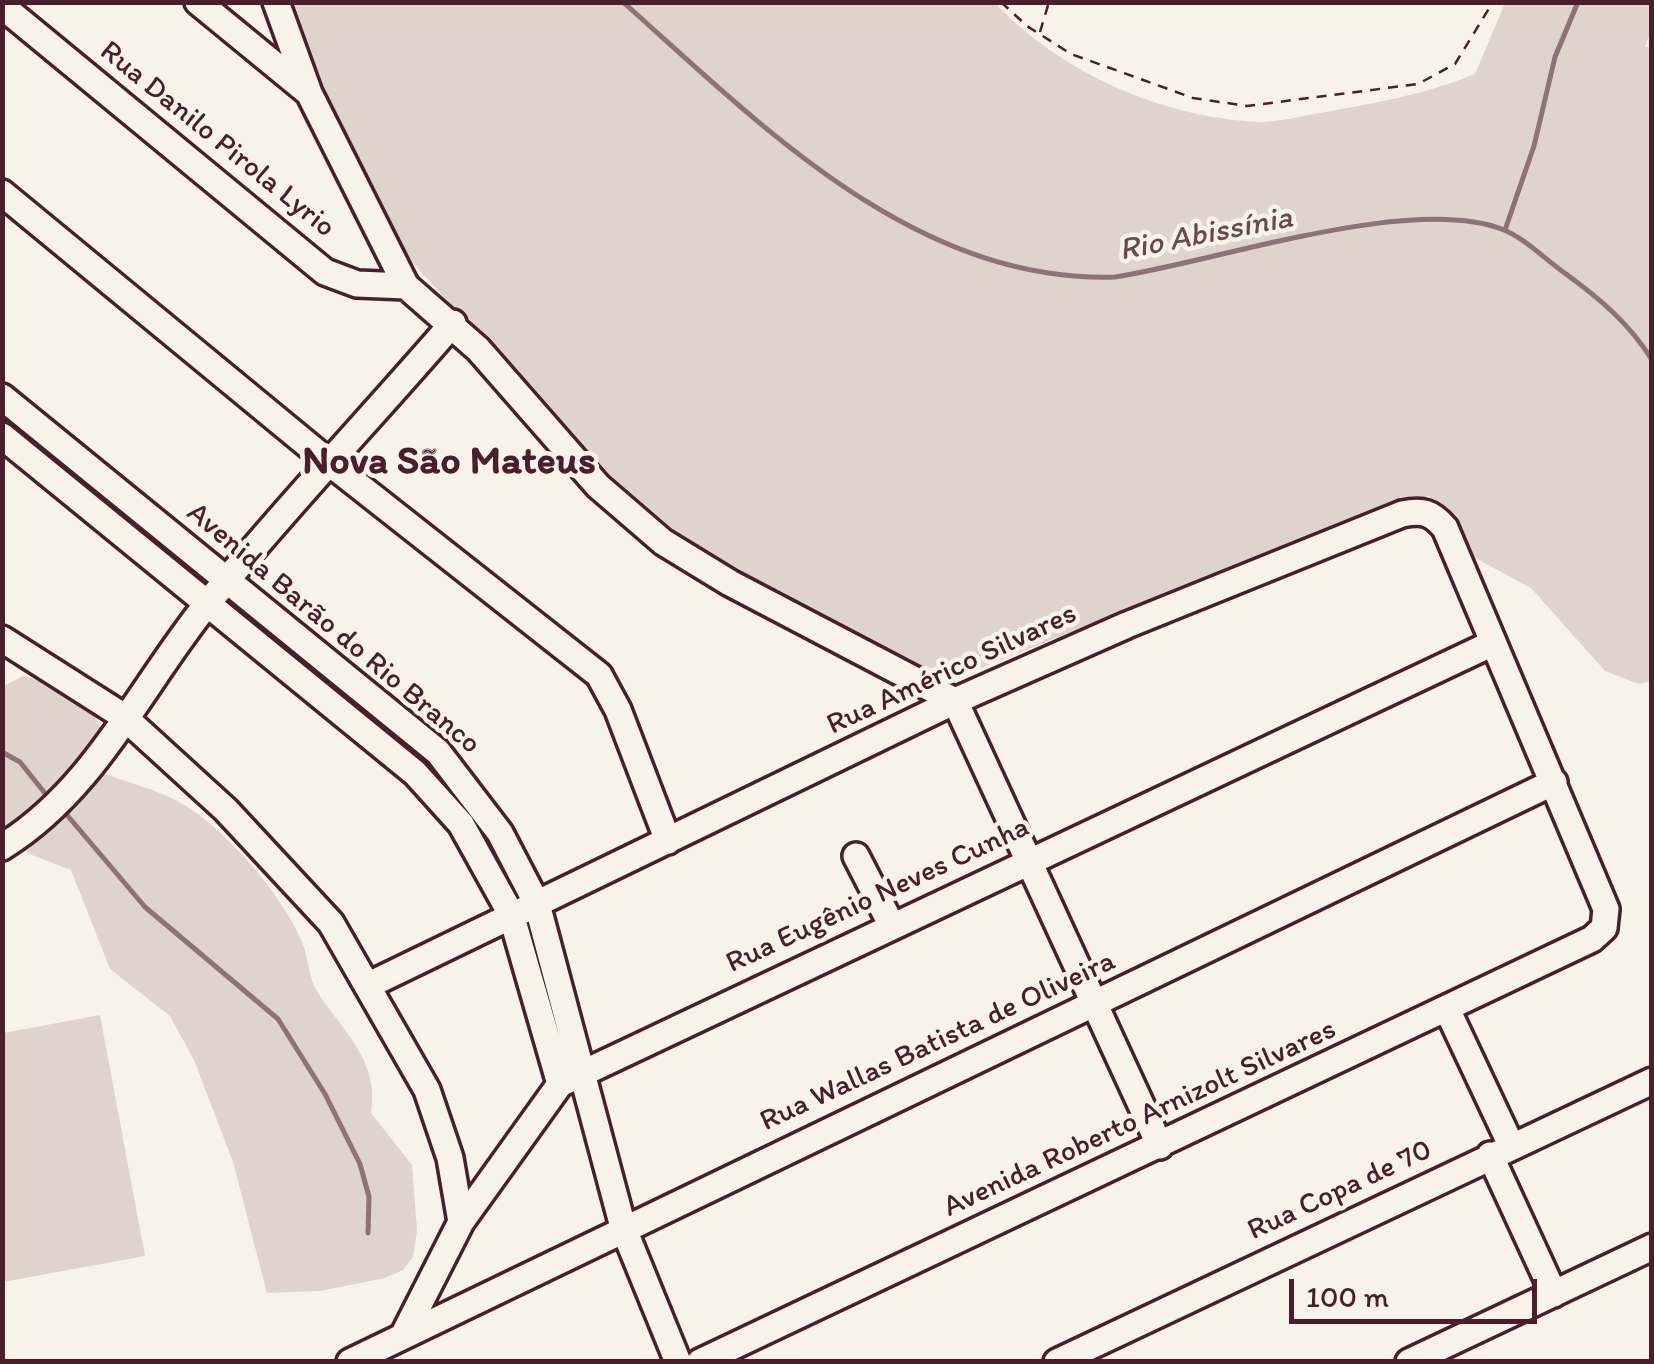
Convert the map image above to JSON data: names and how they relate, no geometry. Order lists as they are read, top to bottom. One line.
{"streets":{"street":["Rua Danilo Pirola Lyrio","Avenida Barão do Rio Branco","Rua Américo Silvares","Rua Eugênio Neves Cunha","Rua Wallas Batista de Oliveira","Avenida Roberto Arnizolt Silvares","Rua Copa de 70"]},"crossings":[["Avenida Barão do Rio Branco","Rua Américo Silvares"],["Avenida Barão do Rio Branco","Rua Eugênio Neves Cunha"],["Avenida Barão do Rio Branco","Rua Wallas Batista de Oliveira"],["Rua Américo Silvares","Rua Eugênio Neves Cunha"],["Rua Eugênio Neves Cunha","Rua Wallas Batista de Oliveira"],["Rua Wallas Batista de Oliveira","Avenida Roberto Arnizolt Silvares"]],"districts":["Nova São Mateus"],"water":["Rio Abissínia"],"scale_bar":"100 m"}
